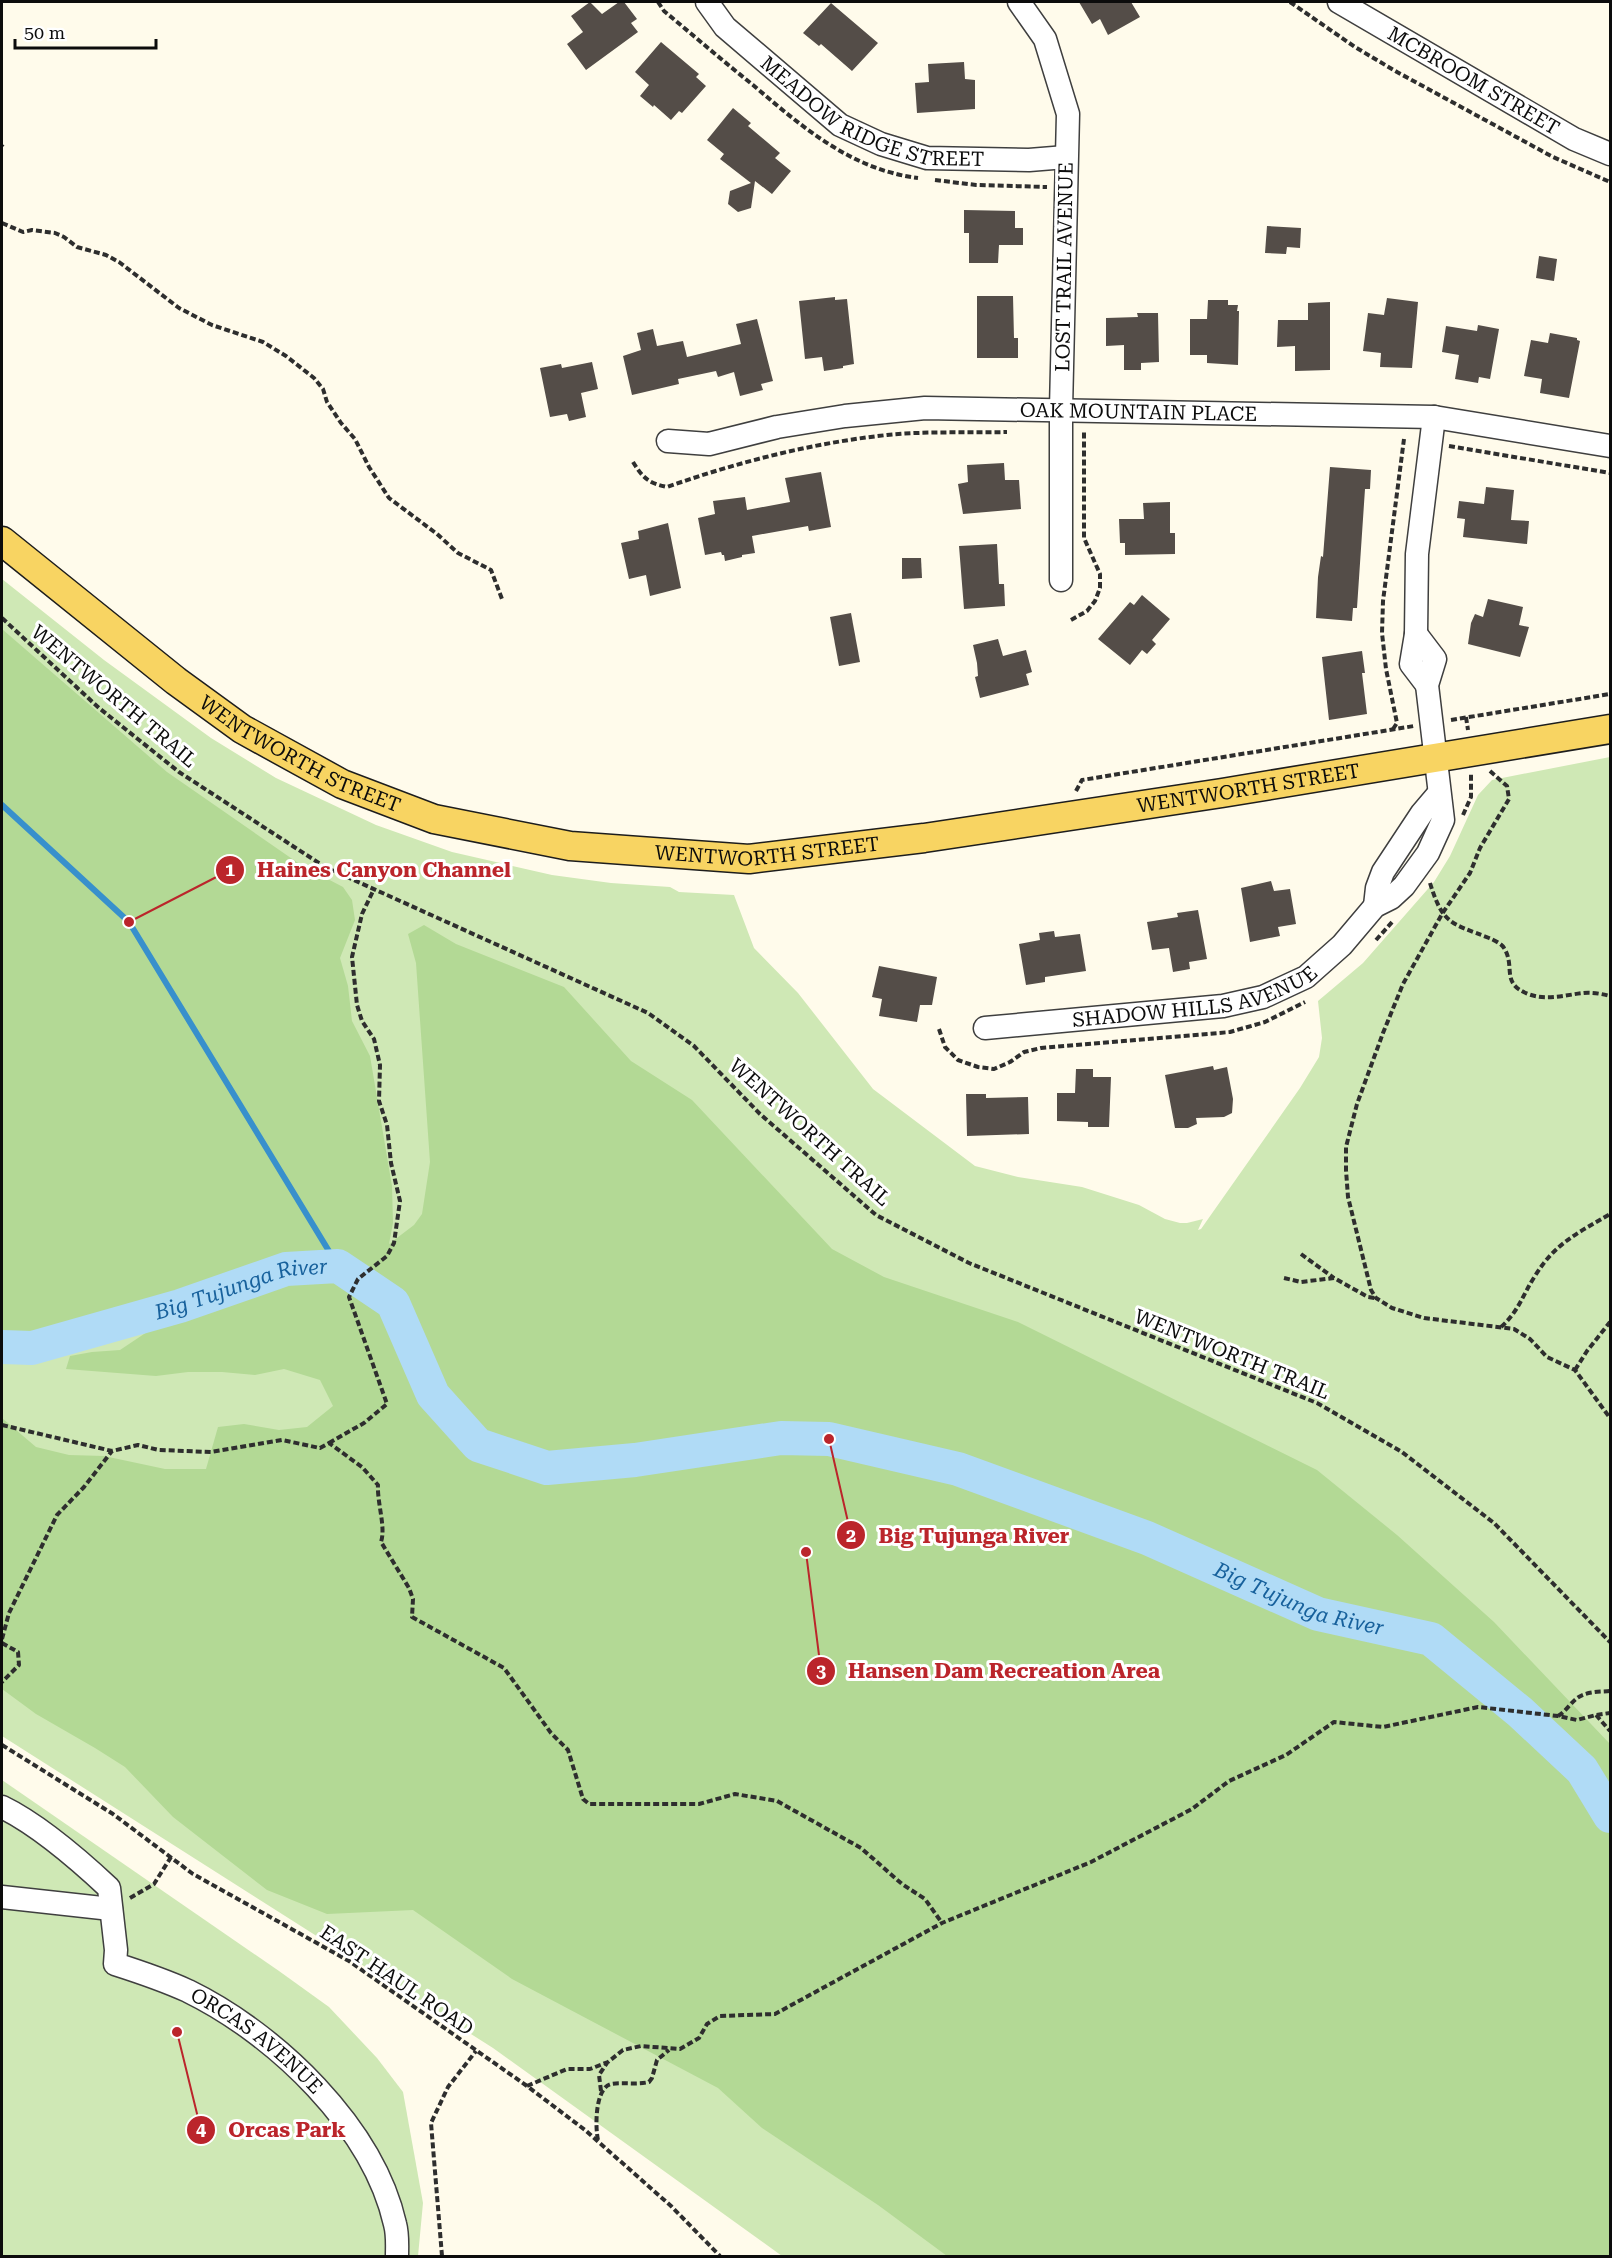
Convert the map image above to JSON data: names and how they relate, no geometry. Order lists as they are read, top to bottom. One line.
{"streets":{"main road":["WENTWORTH STREET"],"street":["MCBROOM STREET","MEADOW RIDGE STREET","LOST TRAIL AVENUE","OAK MOUNTAIN PLACE","SHADOW HILLS AVENUE","ORCAS AVENUE"],"path":["WENTWORTH TRAIL","EAST HAUL ROAD"]},"crossings":[["MEADOW RIDGE STREET","LOST TRAIL AVENUE"],["LOST TRAIL AVENUE","OAK MOUNTAIN PLACE"],["WENTWORTH STREET","SHADOW HILLS AVENUE"]],"water":["Big Tujunga River"],"places":["Haines Canyon Channel","Big Tujunga River","Hansen Dam Recreation Area","Orcas Park"],"scale_bar":"50 m"}
